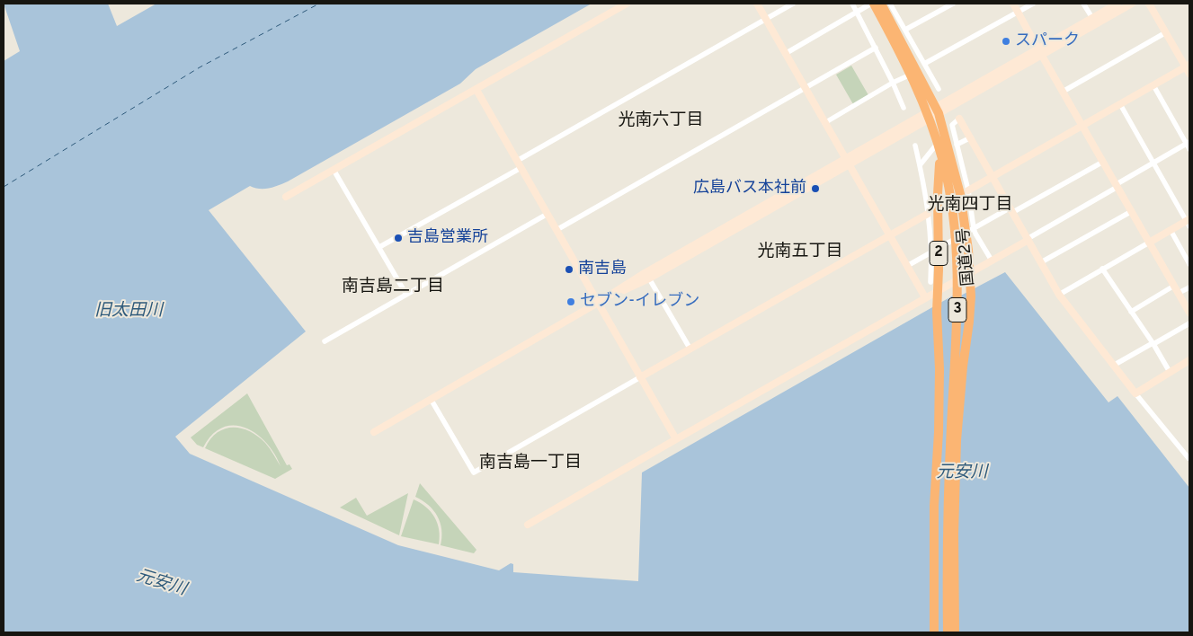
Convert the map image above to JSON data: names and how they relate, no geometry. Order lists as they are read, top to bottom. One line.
{"streets":{"highway":["2","国道2号","3"]},"districts":["光南六丁目","光南四丁目","光南五丁目","南吉島二丁目","南吉島一丁目"],"water":["旧太田川","元安川"],"places":["スパーク","広島バス本社前","吉島営業所","南吉島","セブン-イレブン"]}
